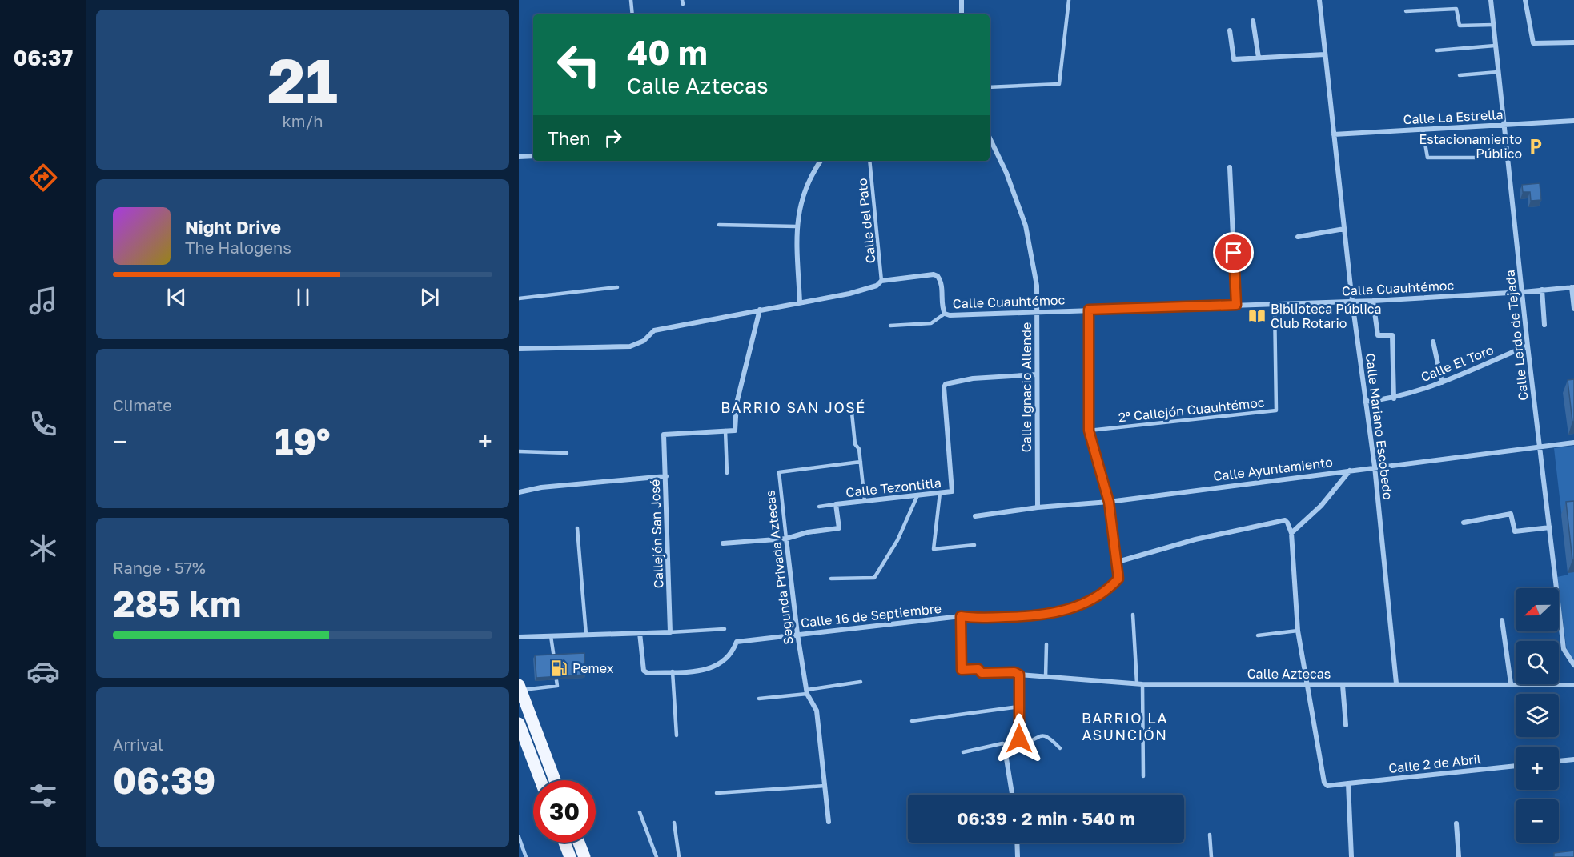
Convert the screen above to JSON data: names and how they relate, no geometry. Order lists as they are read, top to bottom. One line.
{"streets":{"street":["Calle La Estrella","Calle Cuauhtémoc","Calle Lerdo de Tejada","Calle El Toro","Calle Ignacio Allende","Calle Mariano Escobedo","Calle Ayuntamiento","Calle Tezontitla","Callejón San José","Segunda Privada Aztecas","Calle 16 de Septiembre","Calle Aztecas","Calle 2 de Abril"],"lane":["Calle del Pato","2º Callejón Cuauhtémoc"]},"crossings":[["Calle La Estrella","Calle Lerdo de Tejada"],["Calle La Estrella","Calle Mariano Escobedo"],["Calle del Pato","Calle Cuauhtémoc"],["Calle Cuauhtémoc","Calle Lerdo de Tejada"],["Calle Cuauhtémoc","Calle Ignacio Allende"],["Calle Cuauhtémoc","2º Callejón Cuauhtémoc"],["Calle Cuauhtémoc","Calle Mariano Escobedo"],["Calle Cuauhtémoc","Calle 16 de Septiembre"],["Calle Lerdo de Tejada","Calle El Toro"],["Calle Lerdo de Tejada","Calle Ayuntamiento"],["Calle El Toro","Calle Mariano Escobedo"],["Calle Ignacio Allende","Calle Ayuntamiento"],["Calle Ignacio Allende","Calle Tezontitla"],["2º Callejón Cuauhtémoc","Calle 16 de Septiembre"],["Calle Mariano Escobedo","Calle Ayuntamiento"],["Calle Mariano Escobedo","Calle Aztecas"],["Calle Ayuntamiento","Calle 16 de Septiembre"],["Calle Tezontitla","Segunda Privada Aztecas"],["Segunda Privada Aztecas","Calle 16 de Septiembre"],["Calle 16 de Septiembre","Calle Aztecas"]],"districts":["BARRIO SAN JOSÉ","BARRIO LA ASUNCIÓN"],"places":{"parking":["Estacionamiento Público"],"library":["Biblioteca Pública Club Rotario"],"fuel station":["Pemex"]},"north":"left","page":{"tabs":"06:37","tile":[["21","km/h"],"Climate",["Range · 57%","285 km"],["Arrival","06:39"]],"turn":["40 m","Calle Aztecas"],"then":"Then","song":["Night Drive","The Halogens"],"heat":["−","19°","+"],"map_buttons":["+","−"],"limit":"30","trip":"06:39 · 2 min · 540 m"}}
